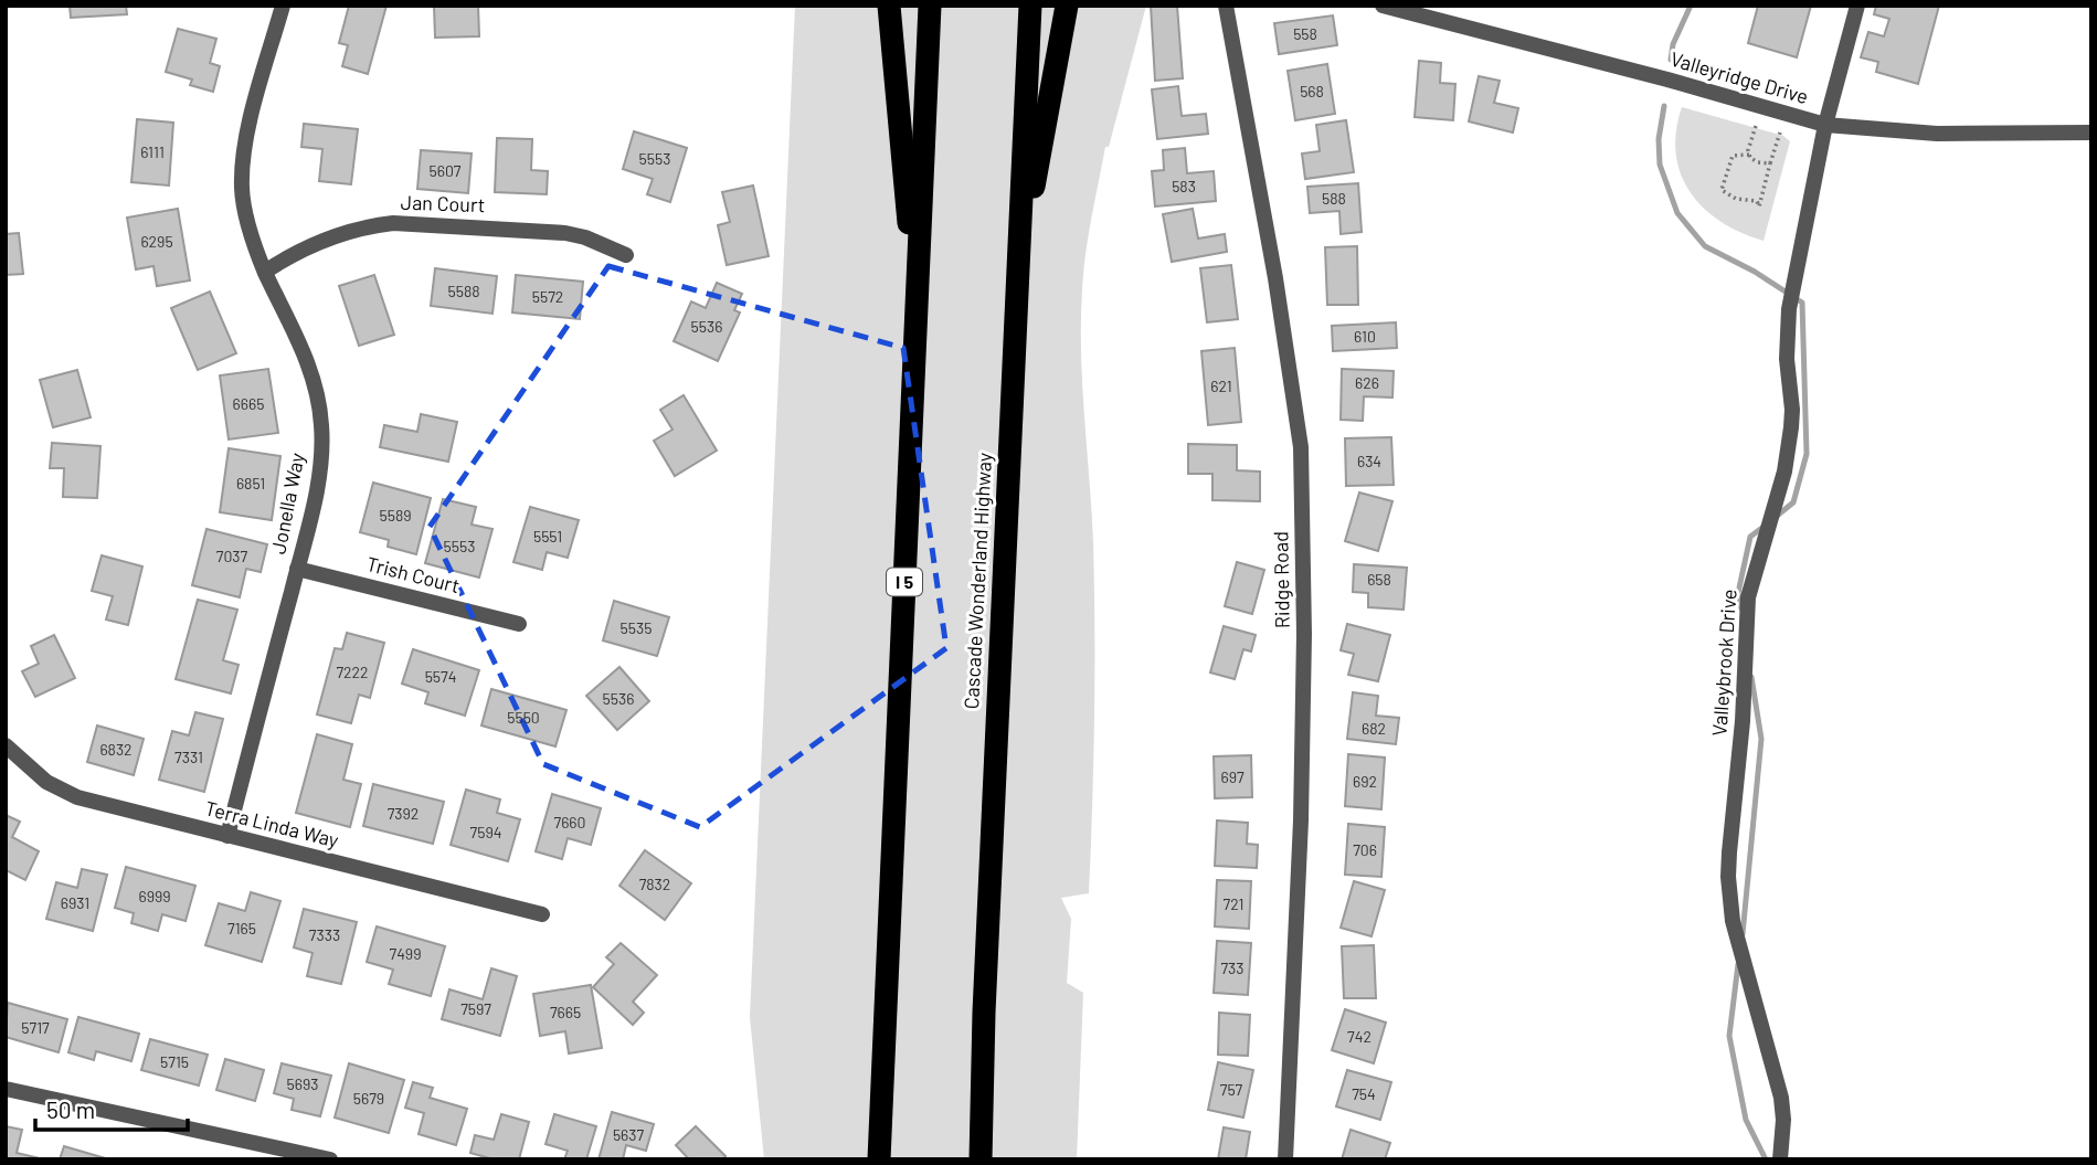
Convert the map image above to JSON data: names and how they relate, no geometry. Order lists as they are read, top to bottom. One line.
{"streets":{"highway":["Cascade Wonderland Highway","I 5"],"street":["Valleyridge Drive","Jan Court","Jonella Way","Trish Court","Ridge Road","Valleybrook Drive","Terra Linda Way"]},"crossings":[["Valleyridge Drive","Valleybrook Drive"],["Jan Court","Jonella Way"],["Jonella Way","Trish Court"],["Jonella Way","Terra Linda Way"]],"house_numbers":["558","568","6111","5553","5607","583","588","6295","5588","5572","5536","610","626","621","6665","634","6851","5589","5551","5553","7037","658","5535","7222","5574","5536","5550","682","6832","7331","697","692","7392","7660","7594","706","7832","6999","6931","721","7165","7333","7499","733","7597","7665","5717","742","5715","5693","757","754","5679","5637"],"scale_bar":"50 m"}
